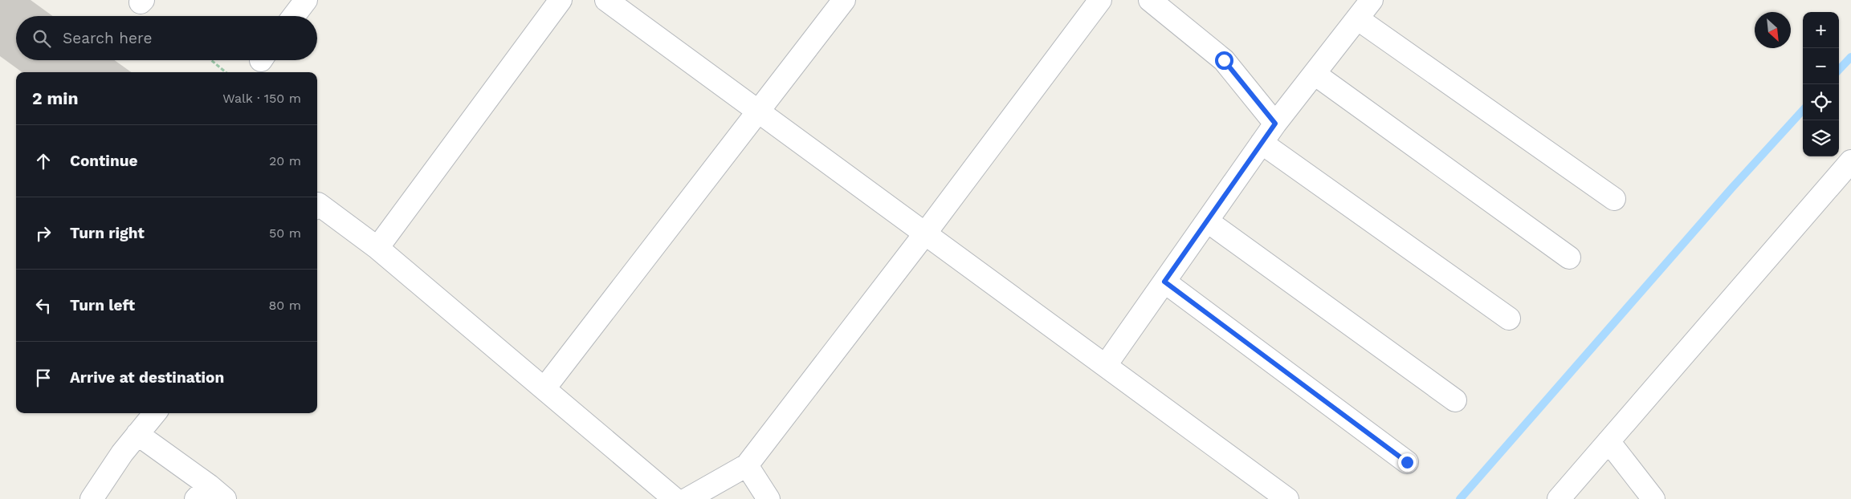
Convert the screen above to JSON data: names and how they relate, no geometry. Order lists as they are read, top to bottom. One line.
{"north":"bottom right","page":{"map_buttons":["+","−"],"search":"Search here","heading":["2 min","Walk · 150 m"],"list":[["Continue","20 m"],["Turn right","50 m"],["Turn left","80 m"],"Arrive at destination"]}}
